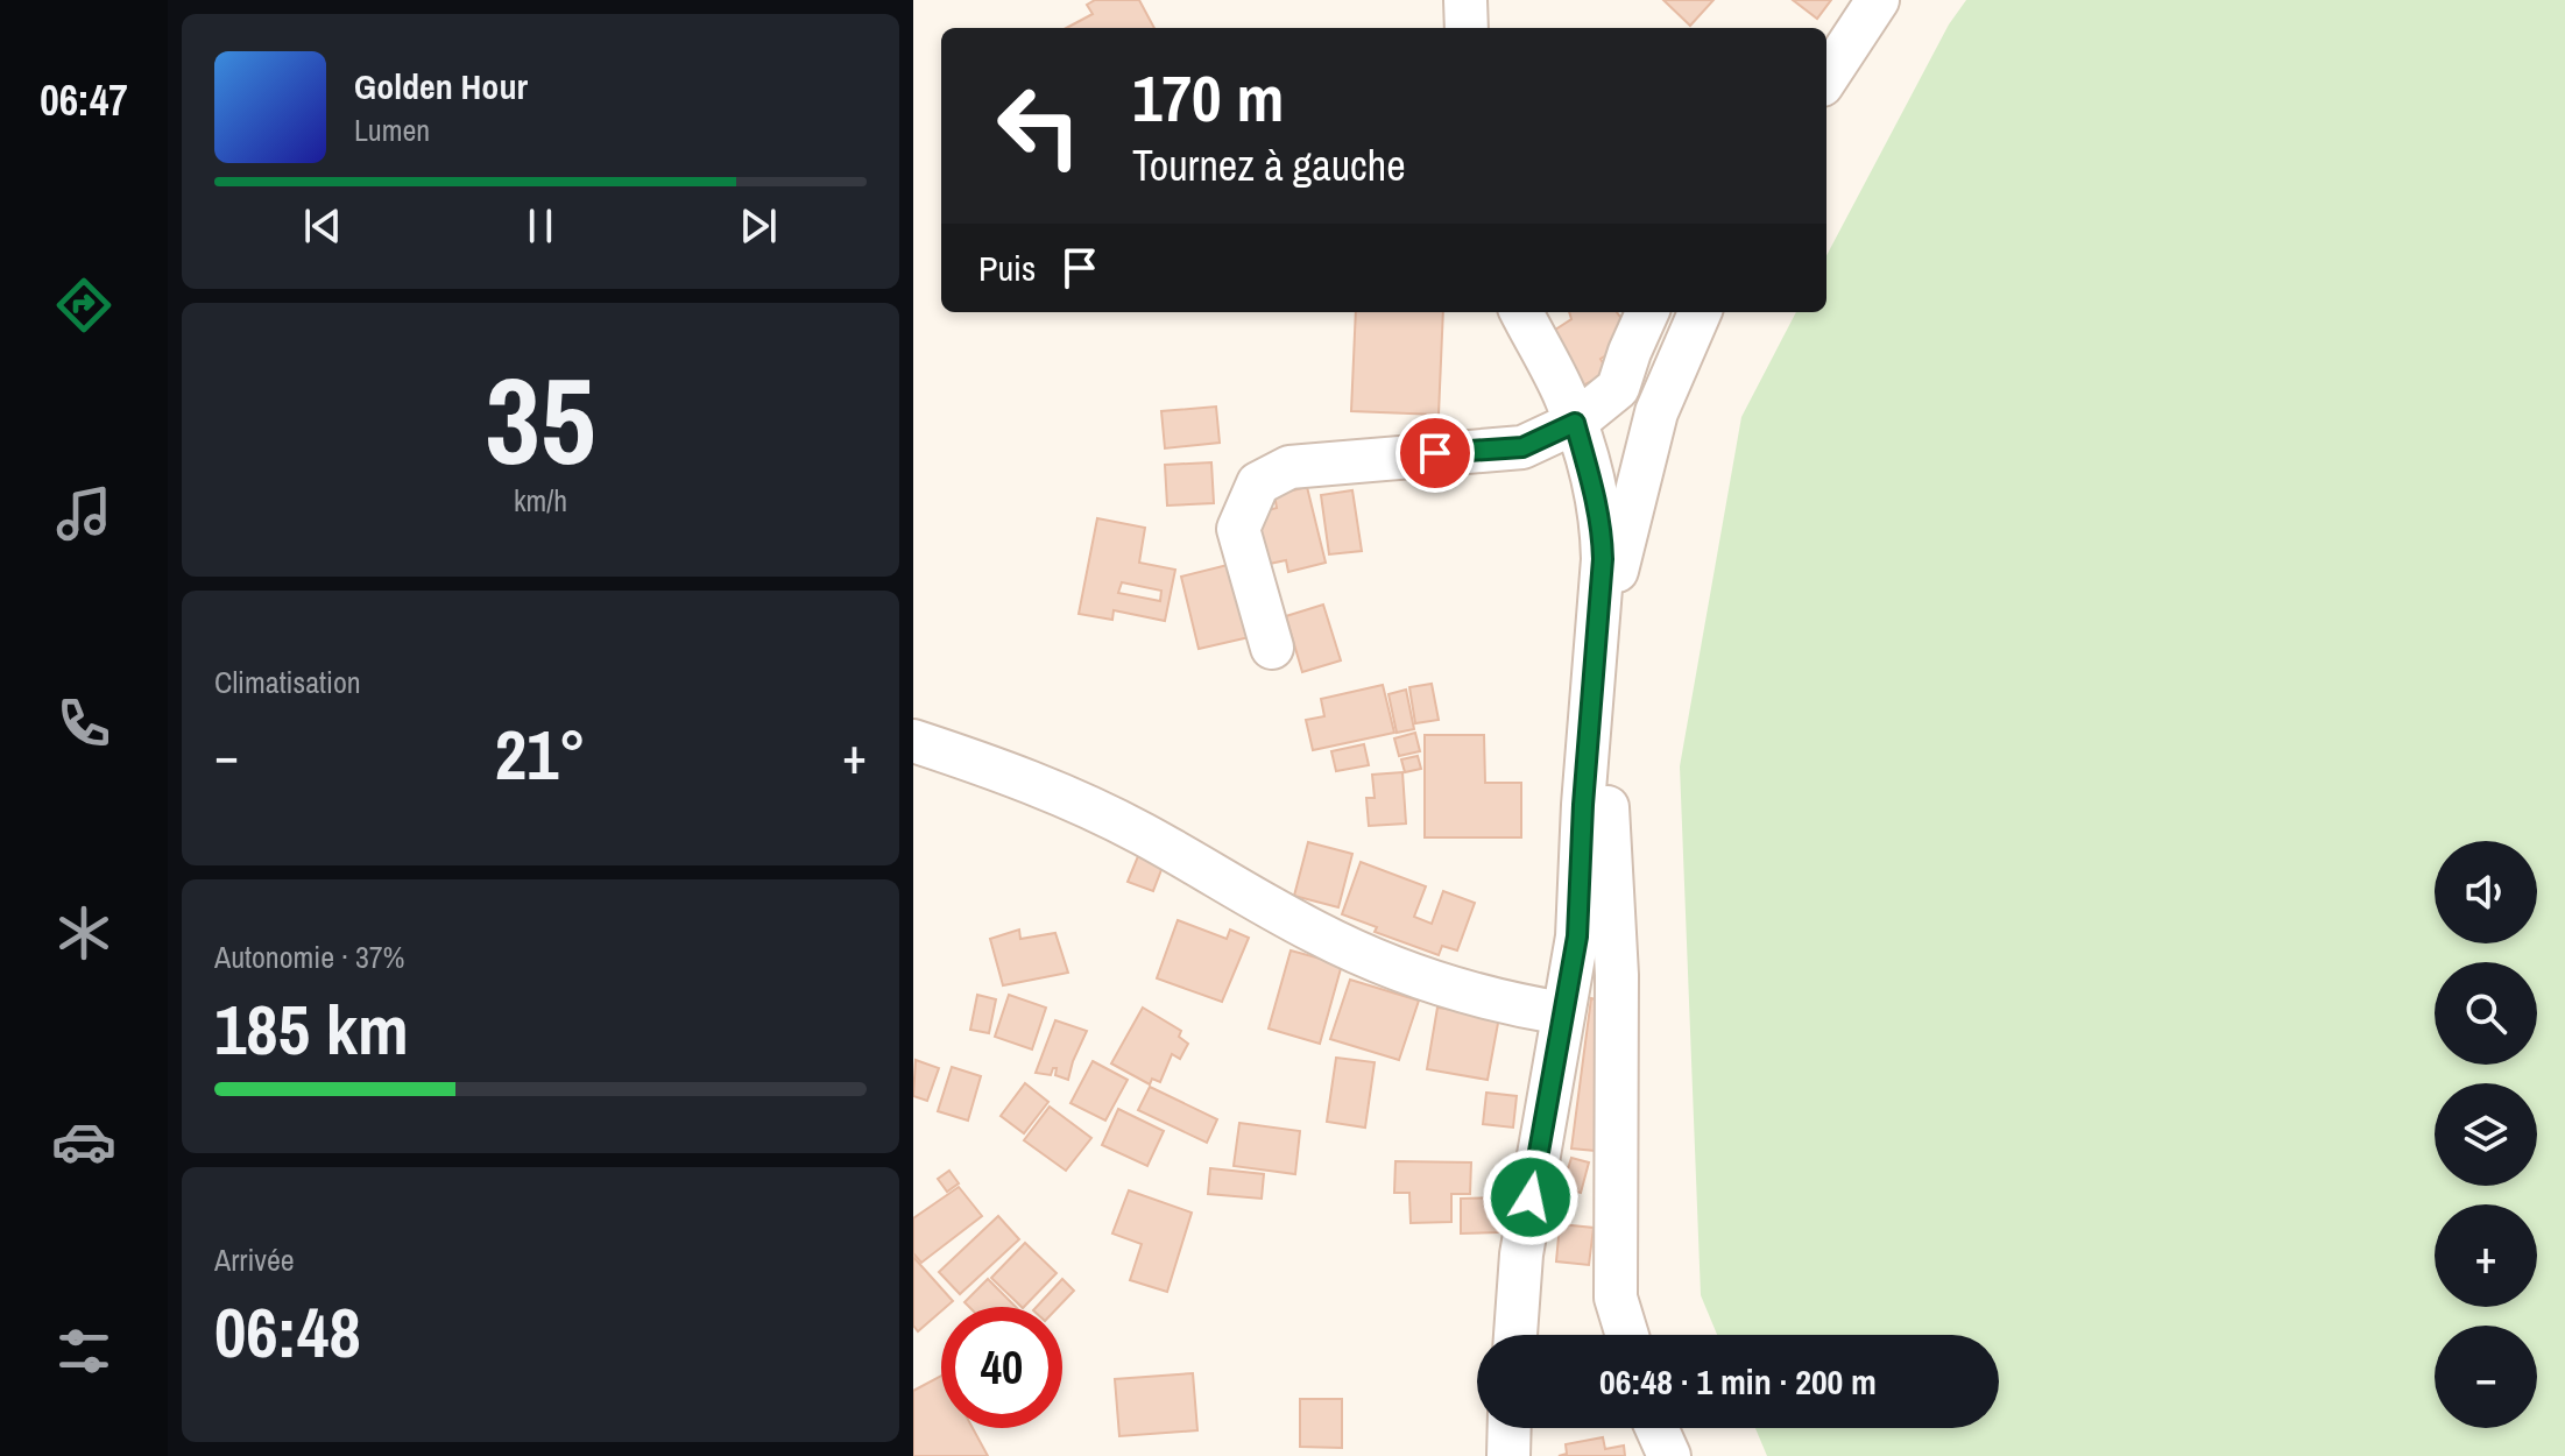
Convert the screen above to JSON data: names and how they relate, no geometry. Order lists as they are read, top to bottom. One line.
{"page":{"tabs":"06:47","turn":["170 m","Tournez à gauche"],"song":["Golden Hour","Lumen"],"then":"Puis","tile":[["35","km/h"],"Climatisation",["Autonomie · 37%","185 km"],["Arrivée","06:48"]],"heat":["−","21°","+"],"map_buttons":["+","−"],"limit":"40","trip":"06:48 · 1 min · 200 m"}}
